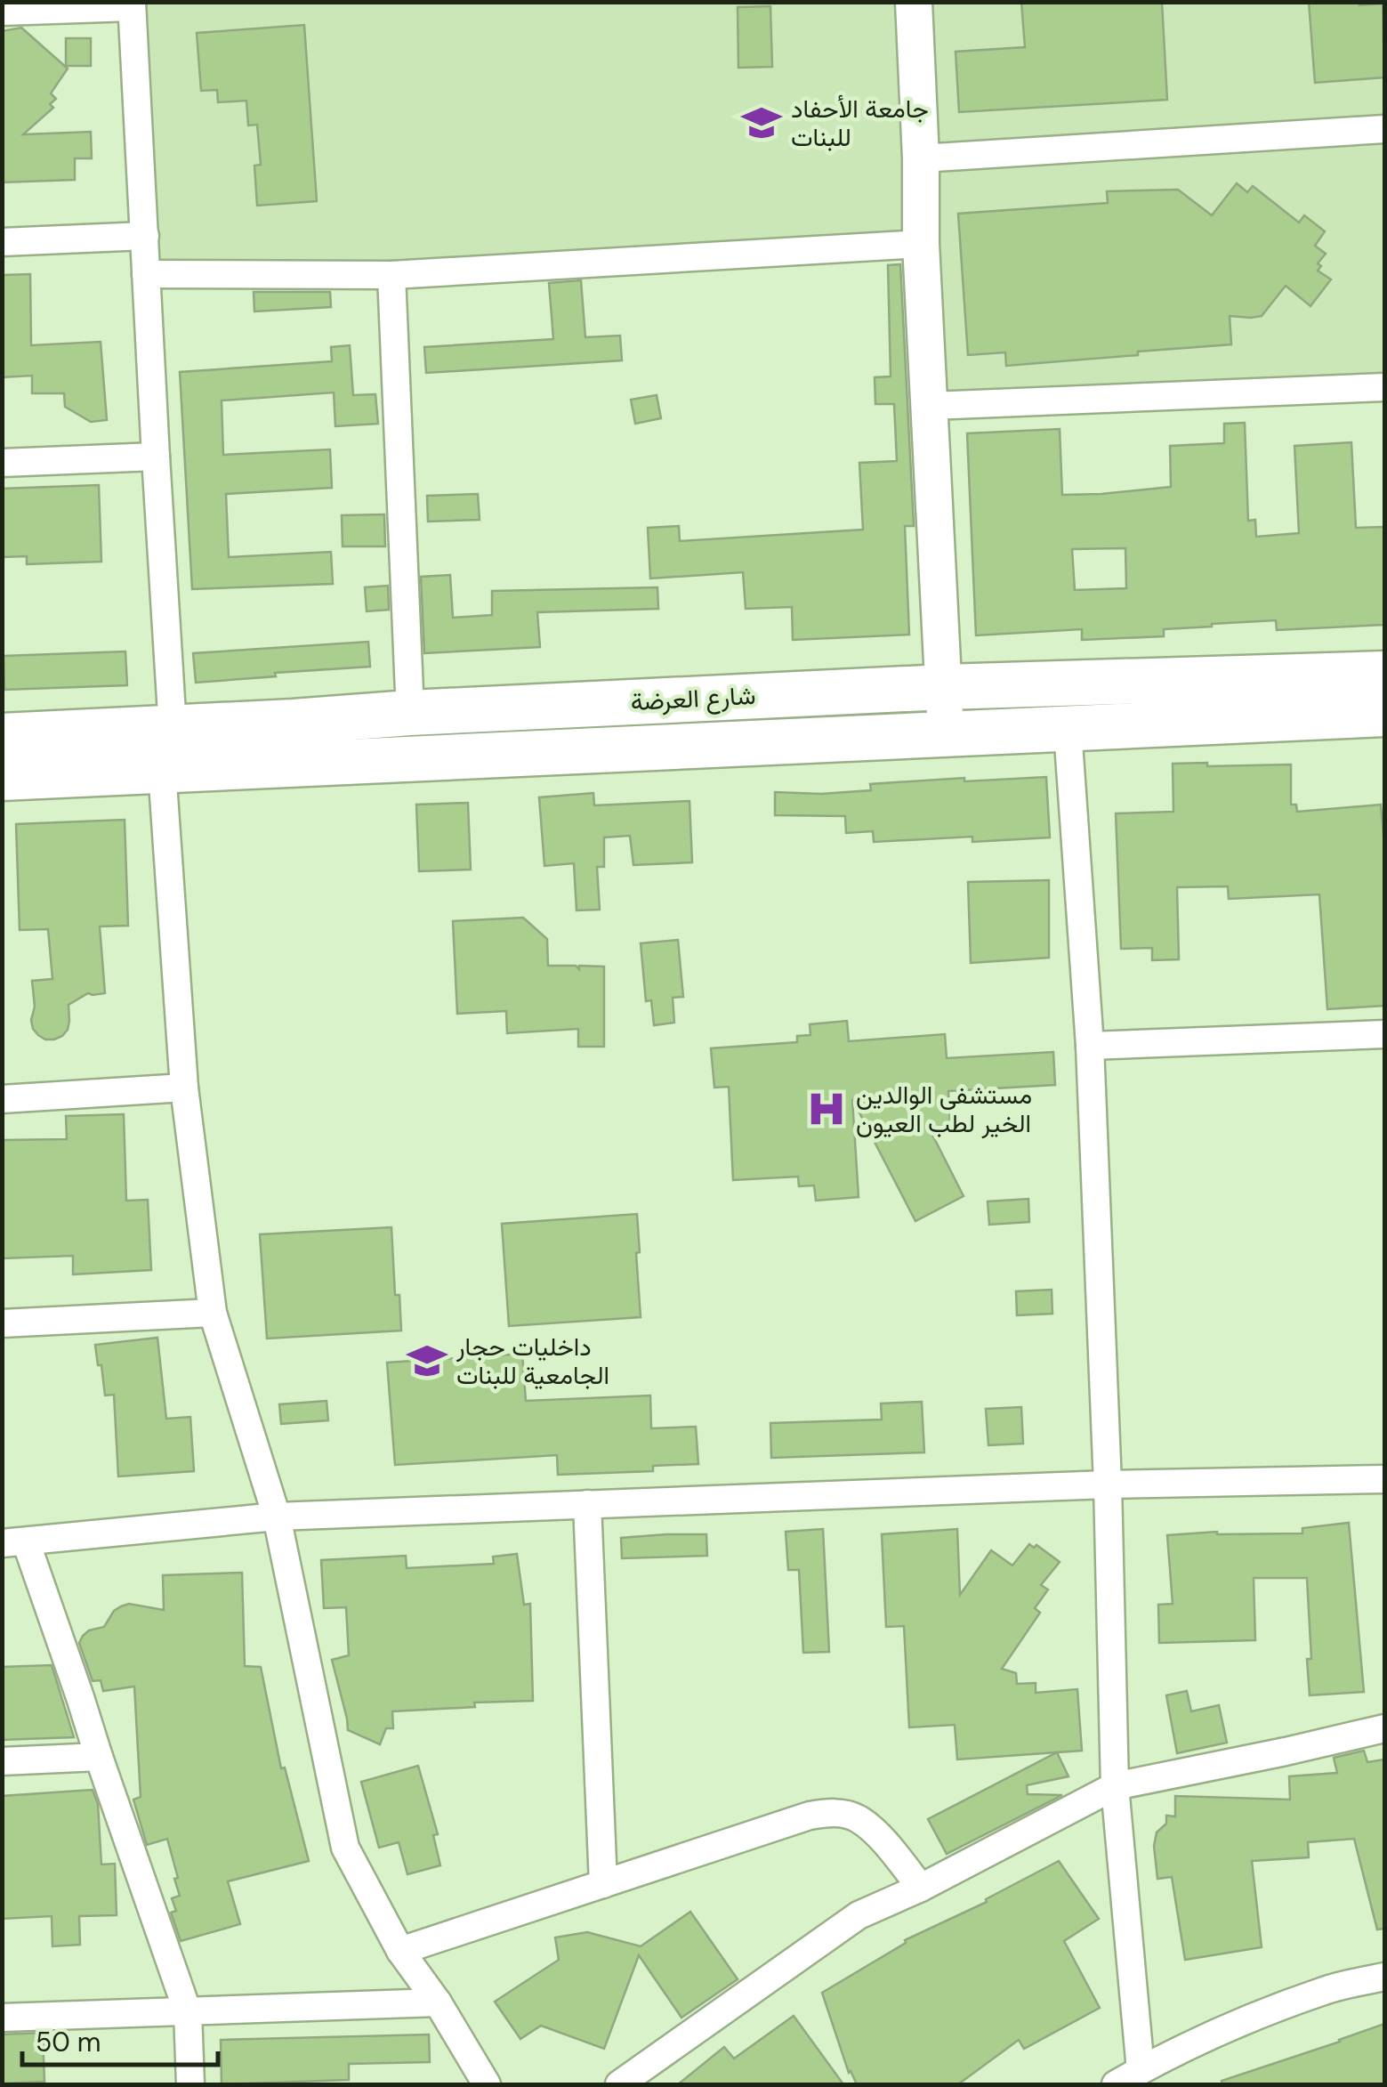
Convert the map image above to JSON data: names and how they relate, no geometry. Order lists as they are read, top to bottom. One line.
{"streets":{"main road":["شارع العرضة"]},"places":{"school or university":["جامعة الأحفاد للبنات","داخليات حجار الجامعية للبنات"],"hospital":["مستشفى الوالدين الخير لطب العيون"]},"scale_bar":"50 m"}
